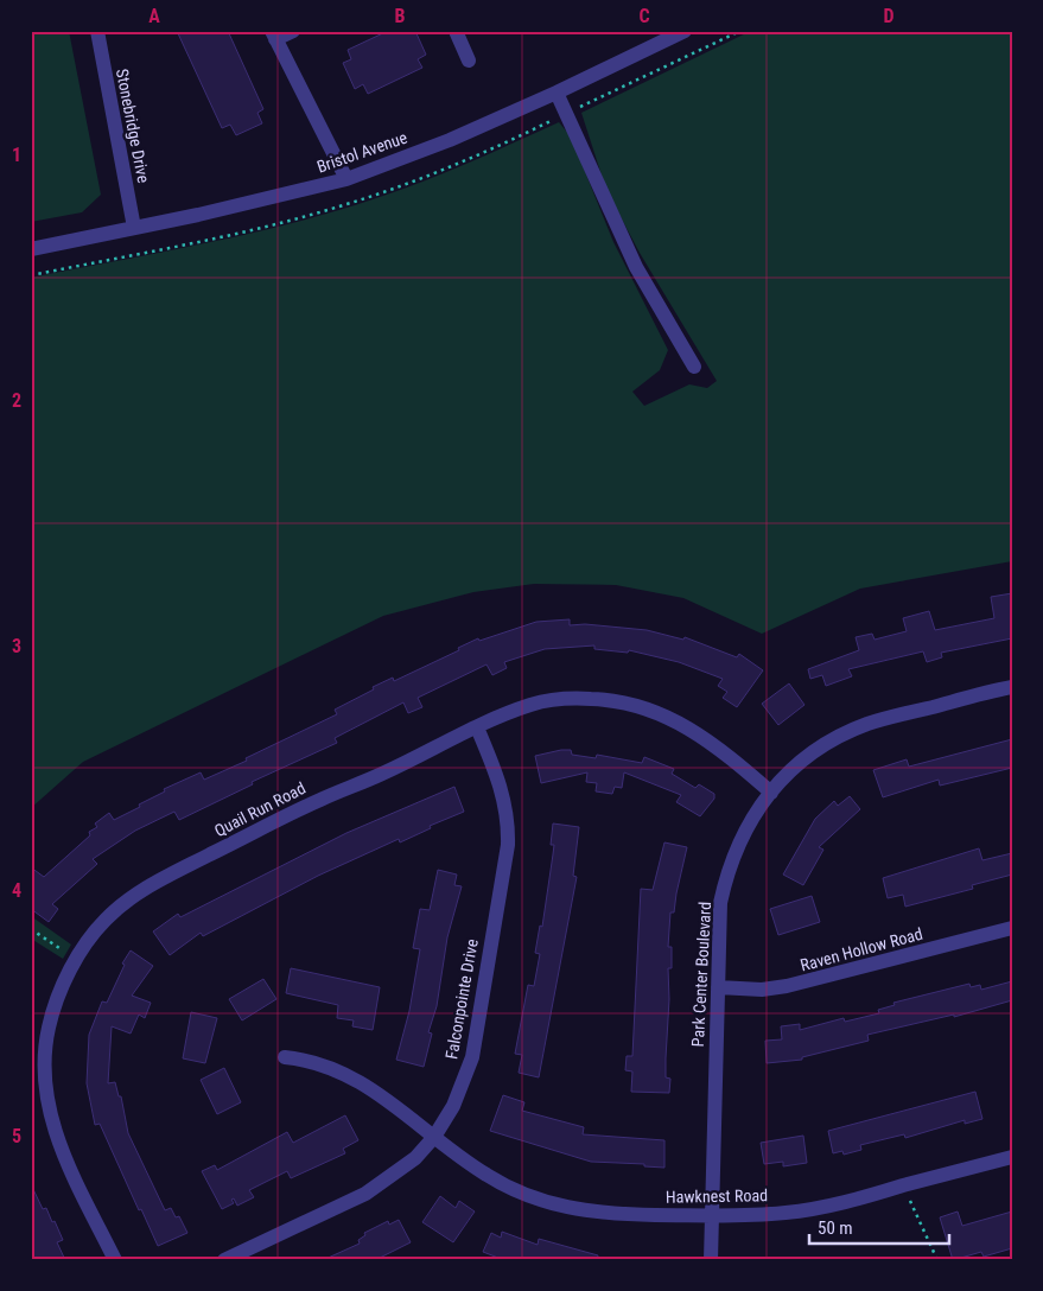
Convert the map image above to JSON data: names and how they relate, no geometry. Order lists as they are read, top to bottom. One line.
{"streets":{"street":["Stonebridge Drive","Bristol Avenue","Quail Run Road","Raven Hollow Road","Park Center Boulevard","Falconpointe Drive","Hawknest Road"]},"crossings":[["Stonebridge Drive","Bristol Avenue"],["Quail Run Road","Park Center Boulevard"],["Quail Run Road","Falconpointe Drive"],["Raven Hollow Road","Park Center Boulevard"],["Park Center Boulevard","Hawknest Road"],["Falconpointe Drive","Hawknest Road"]],"scale_bar":"50 m","grid":{"columns":["A","B","C","D"],"rows":["1","2","3","4","5"]}}
